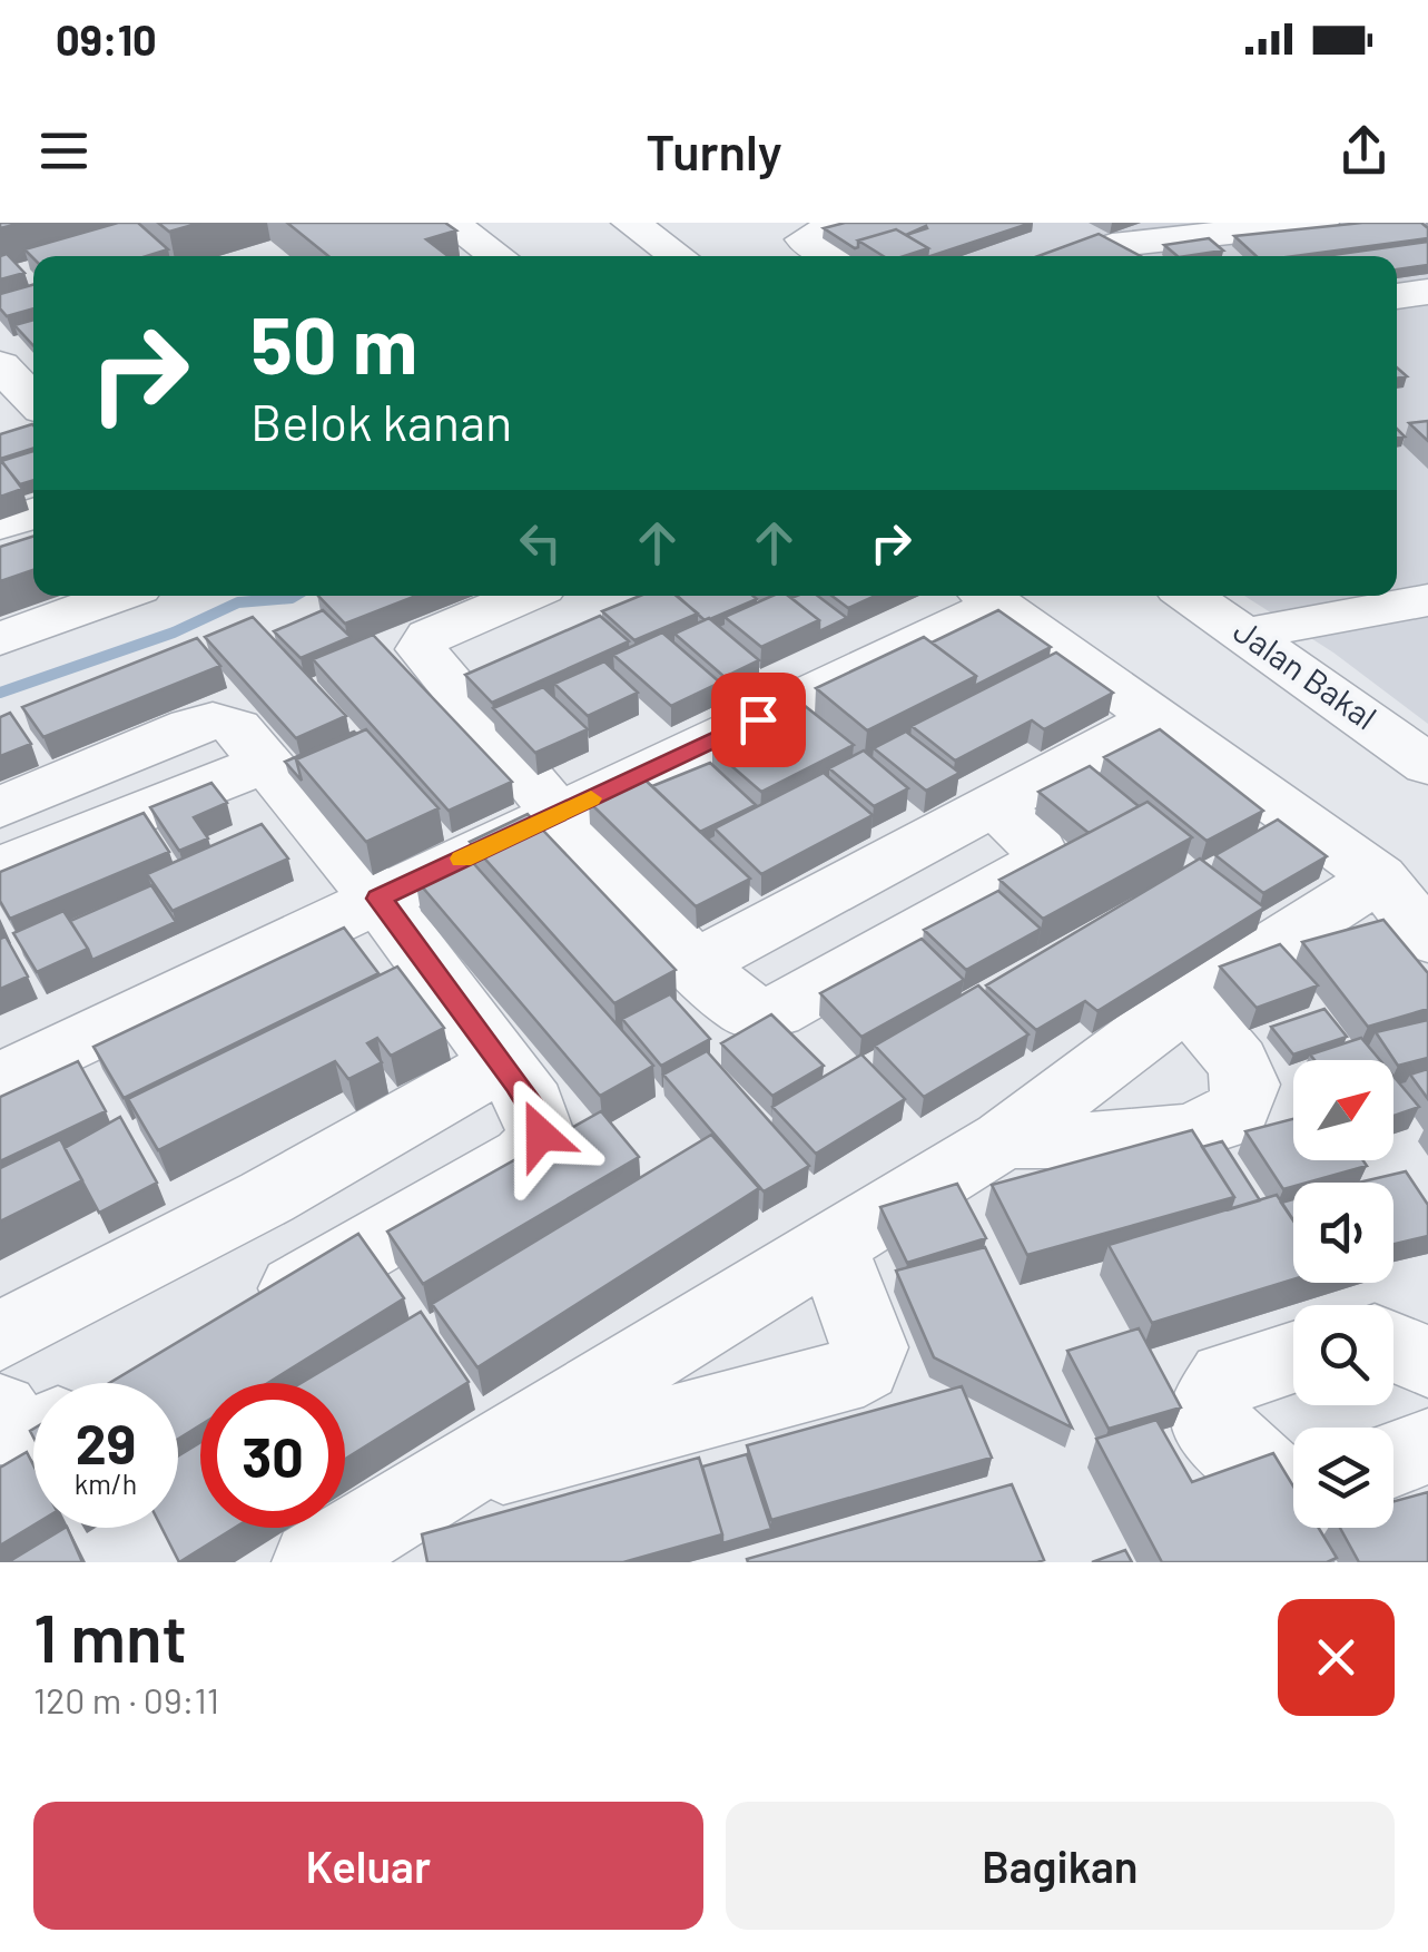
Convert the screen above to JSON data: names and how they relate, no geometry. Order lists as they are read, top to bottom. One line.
{"streets":{"street":["Jalan Bakal"]},"north":"top right","page":{"status":"09:10","header":"Turnly","turn":["50 m","Belok kanan"],"speed":"29 km/h","limit":"30","heading":["1 mnt","120 m · 09:11"],"buttons":["Keluar","Bagikan"]}}
